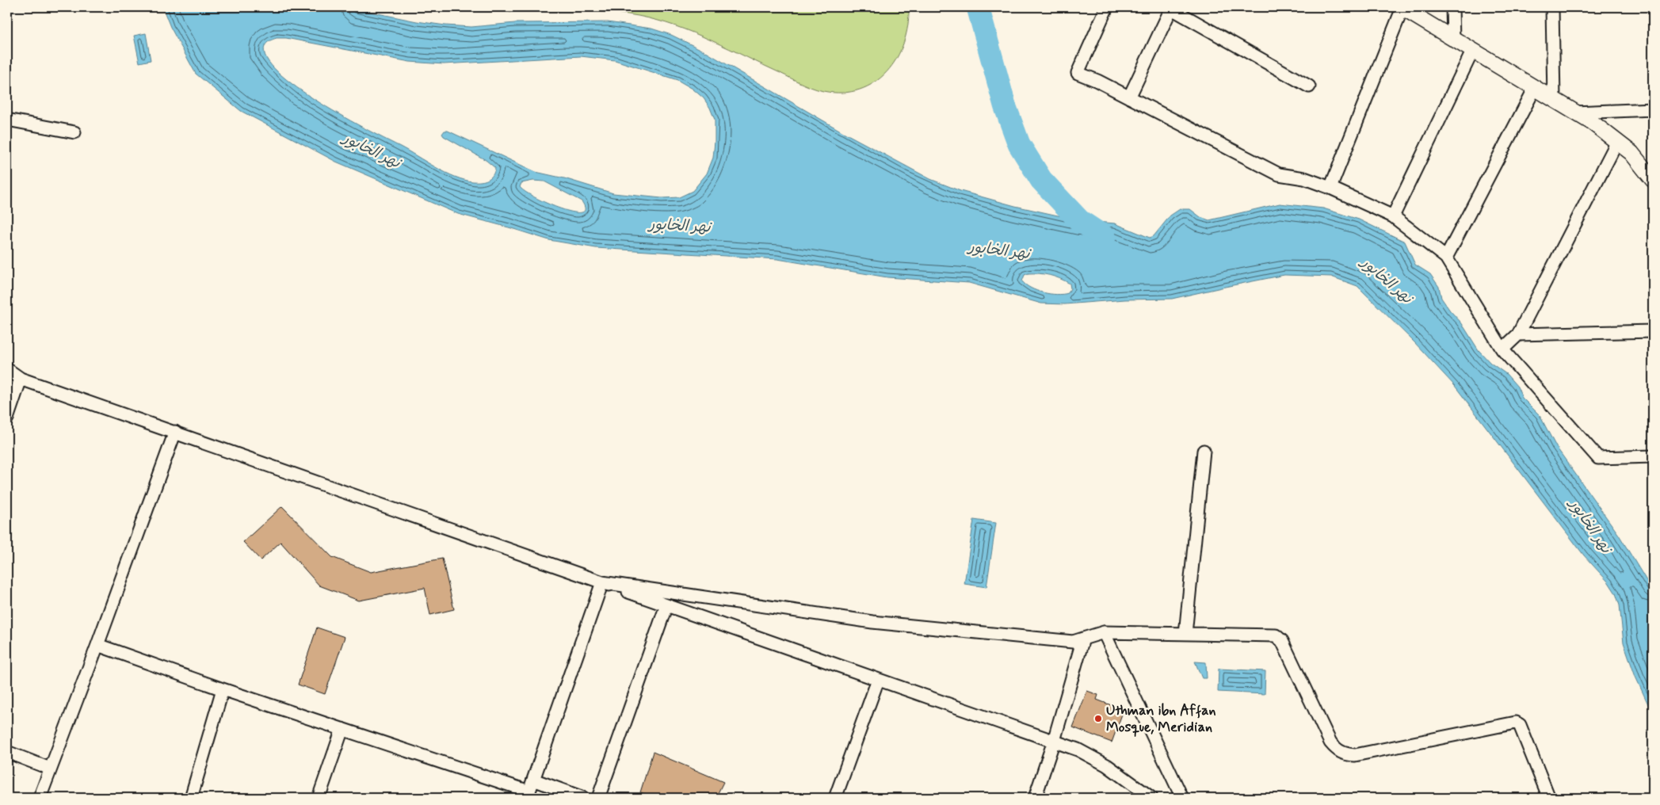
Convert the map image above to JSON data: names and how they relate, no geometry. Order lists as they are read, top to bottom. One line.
{"water":["نهر الخابور"],"places":["Uthman ibn Affan Mosque, Meridian"]}
